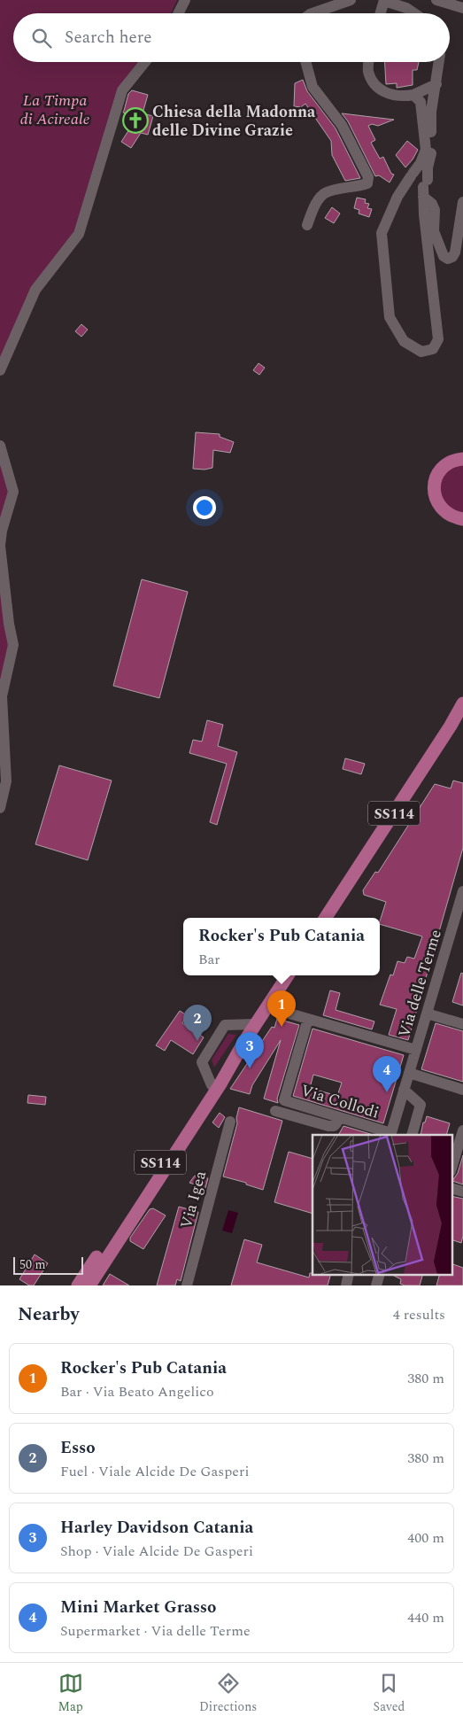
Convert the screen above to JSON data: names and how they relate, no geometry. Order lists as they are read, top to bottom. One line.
{"streets":{"main road":["SS114"],"street":["Via delle Terme","Via Collodi","Via Igea"]},"crossings":[["Via delle Terme","Via Collodi"]],"parks":["La Timpa di Acireale"],"places":{"church":["Chiesa della Madonna delle Divine Grazie"]},"scale_bar":"50 m","page":{"search":"Search here","popup":["Rocker's Pub Catania","Bar"],"pins":["1","2","3","4"],"scale":"50 m","heading":["Nearby","4 results"],"list":[{"mark":"1","name":"Rocker's Pub Catania","note":"Bar · Via Beato Angelico","value":"380 m"},{"mark":"2","name":"Esso","note":"Fuel · Viale Alcide De Gasperi","value":"380 m"},{"mark":"3","name":"Harley Davidson Catania","note":"Shop · Viale Alcide De Gasperi","value":"400 m"},{"mark":"4","name":"Mini Market Grasso","note":"Supermarket · Via delle Terme","value":"440 m"}],"nav":["Map","Directions","Saved"]}}
